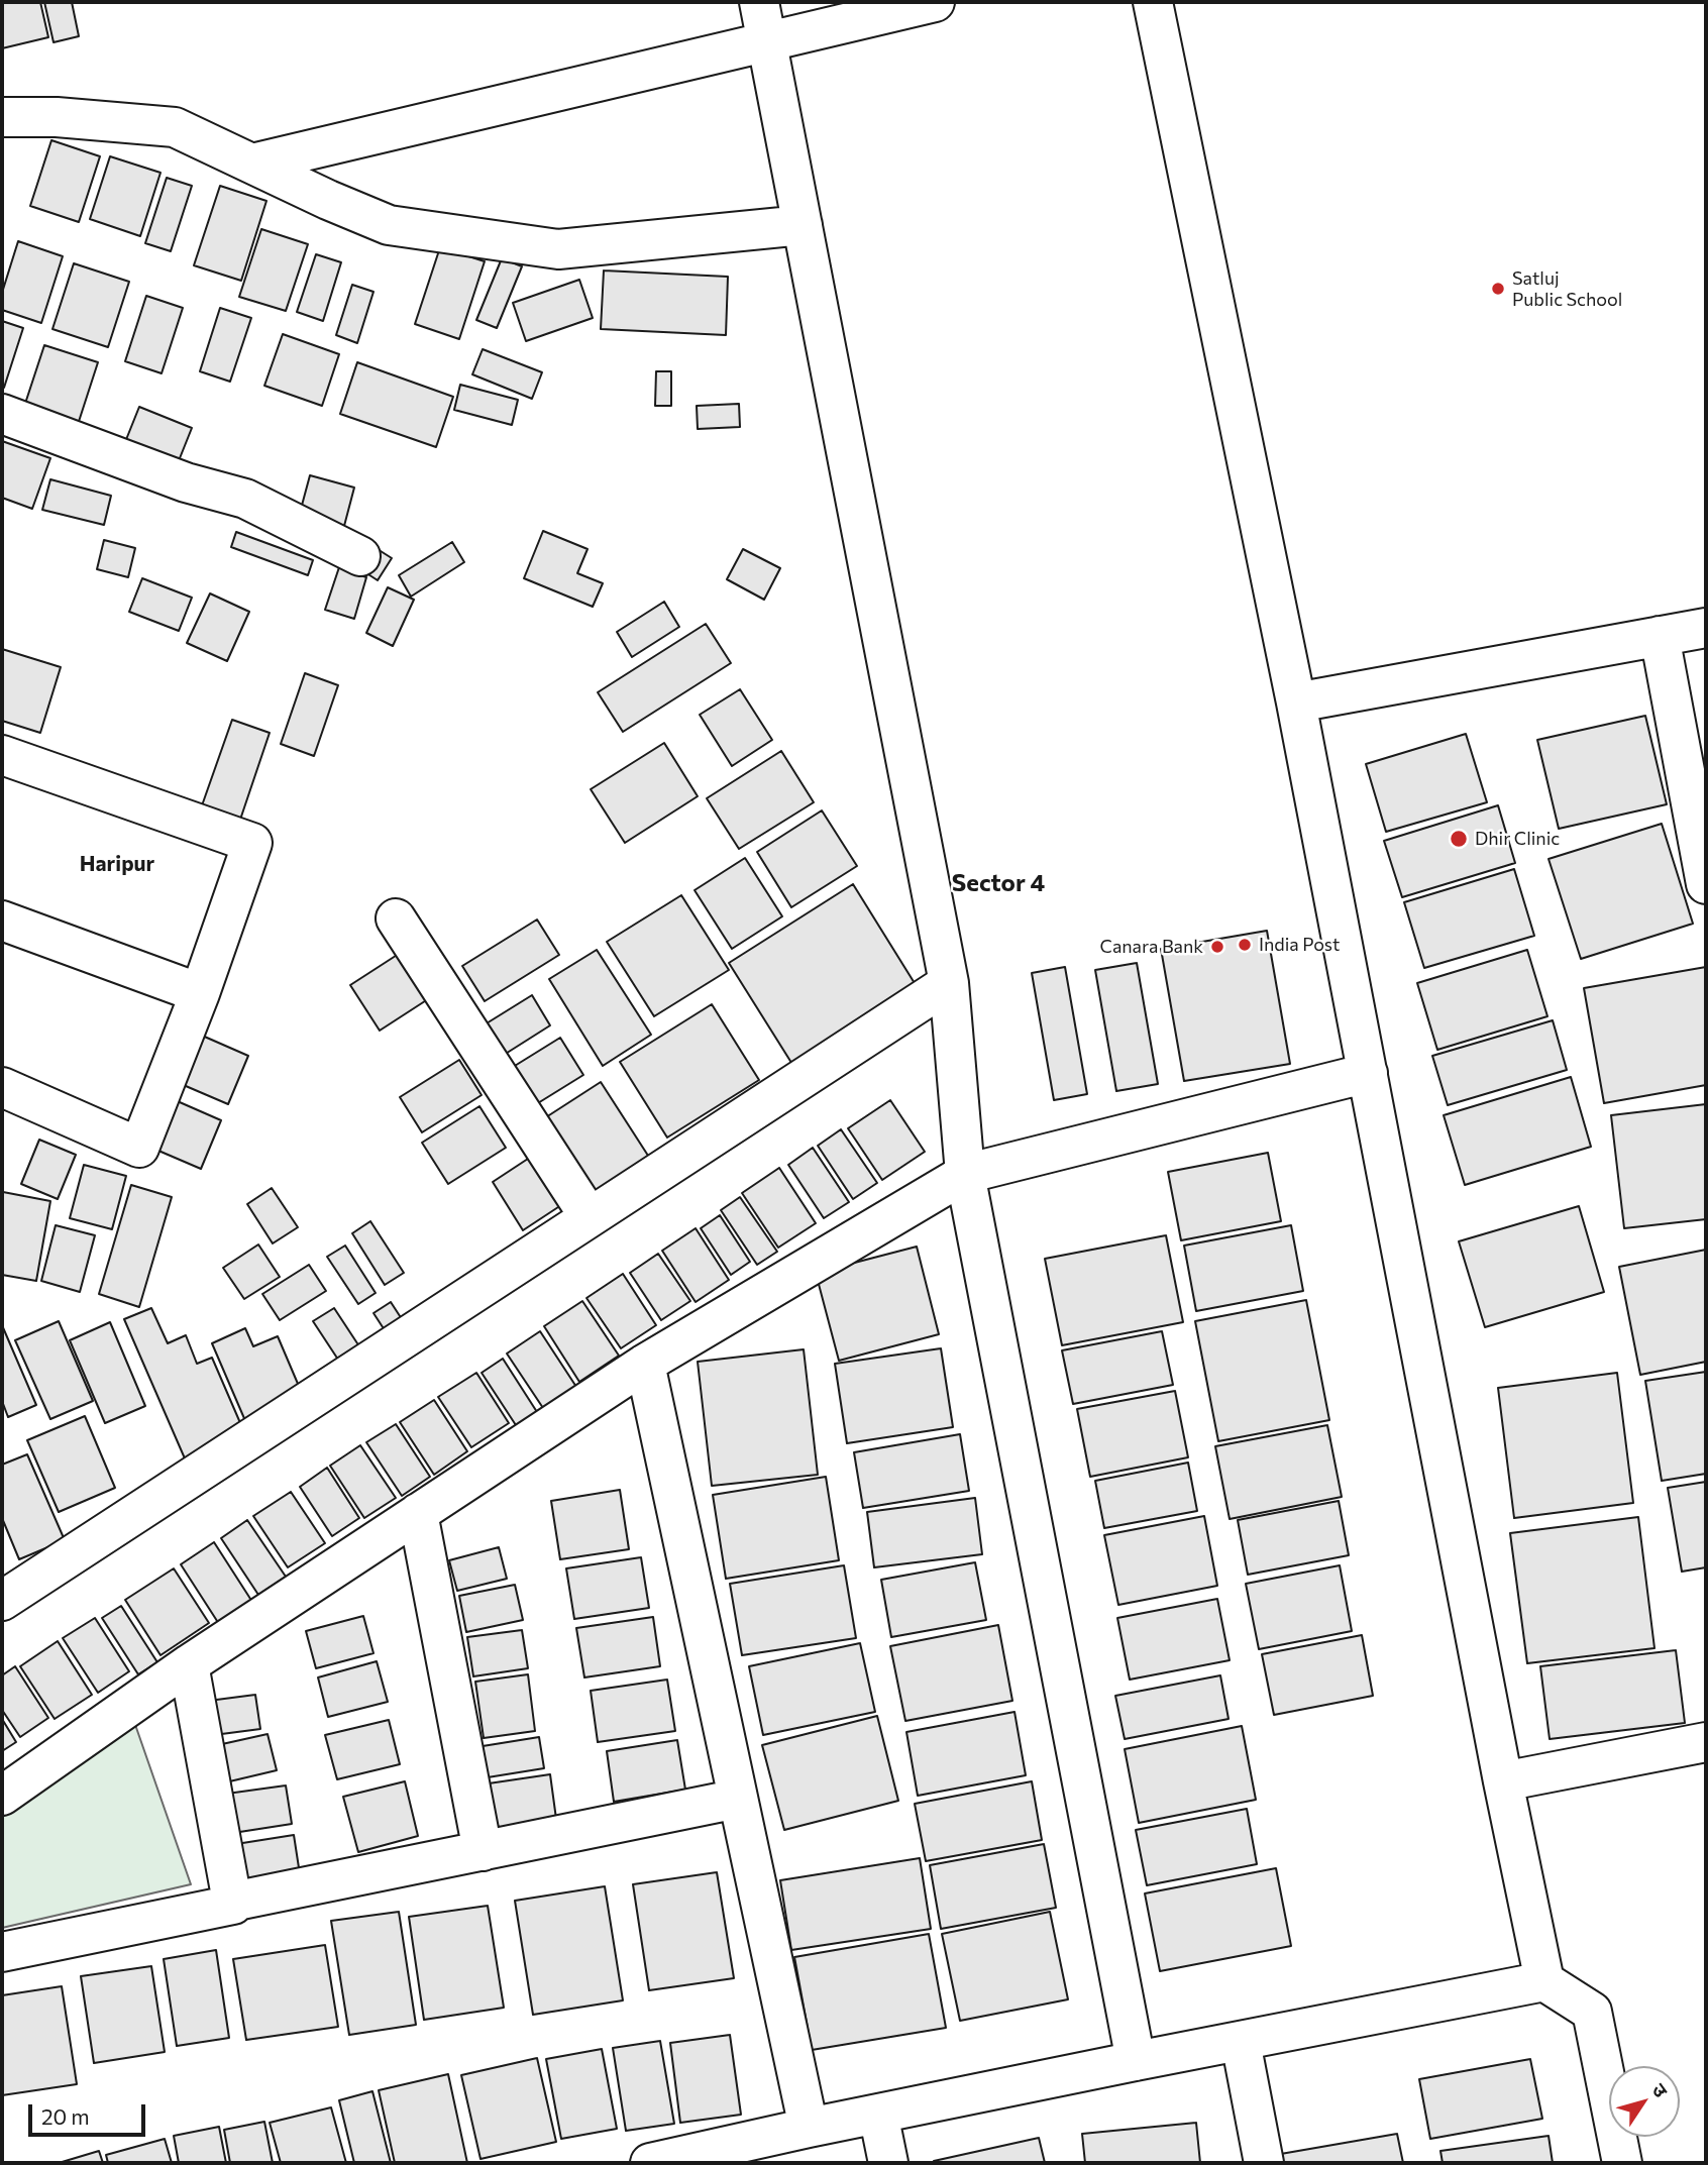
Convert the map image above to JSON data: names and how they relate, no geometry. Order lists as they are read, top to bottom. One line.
{"districts":["Haripur","Sector 4"],"places":["Satluj Public School","Dhir Clinic","India Post","Canara Bank"],"scale_bar":"20 m","north":"top right"}
